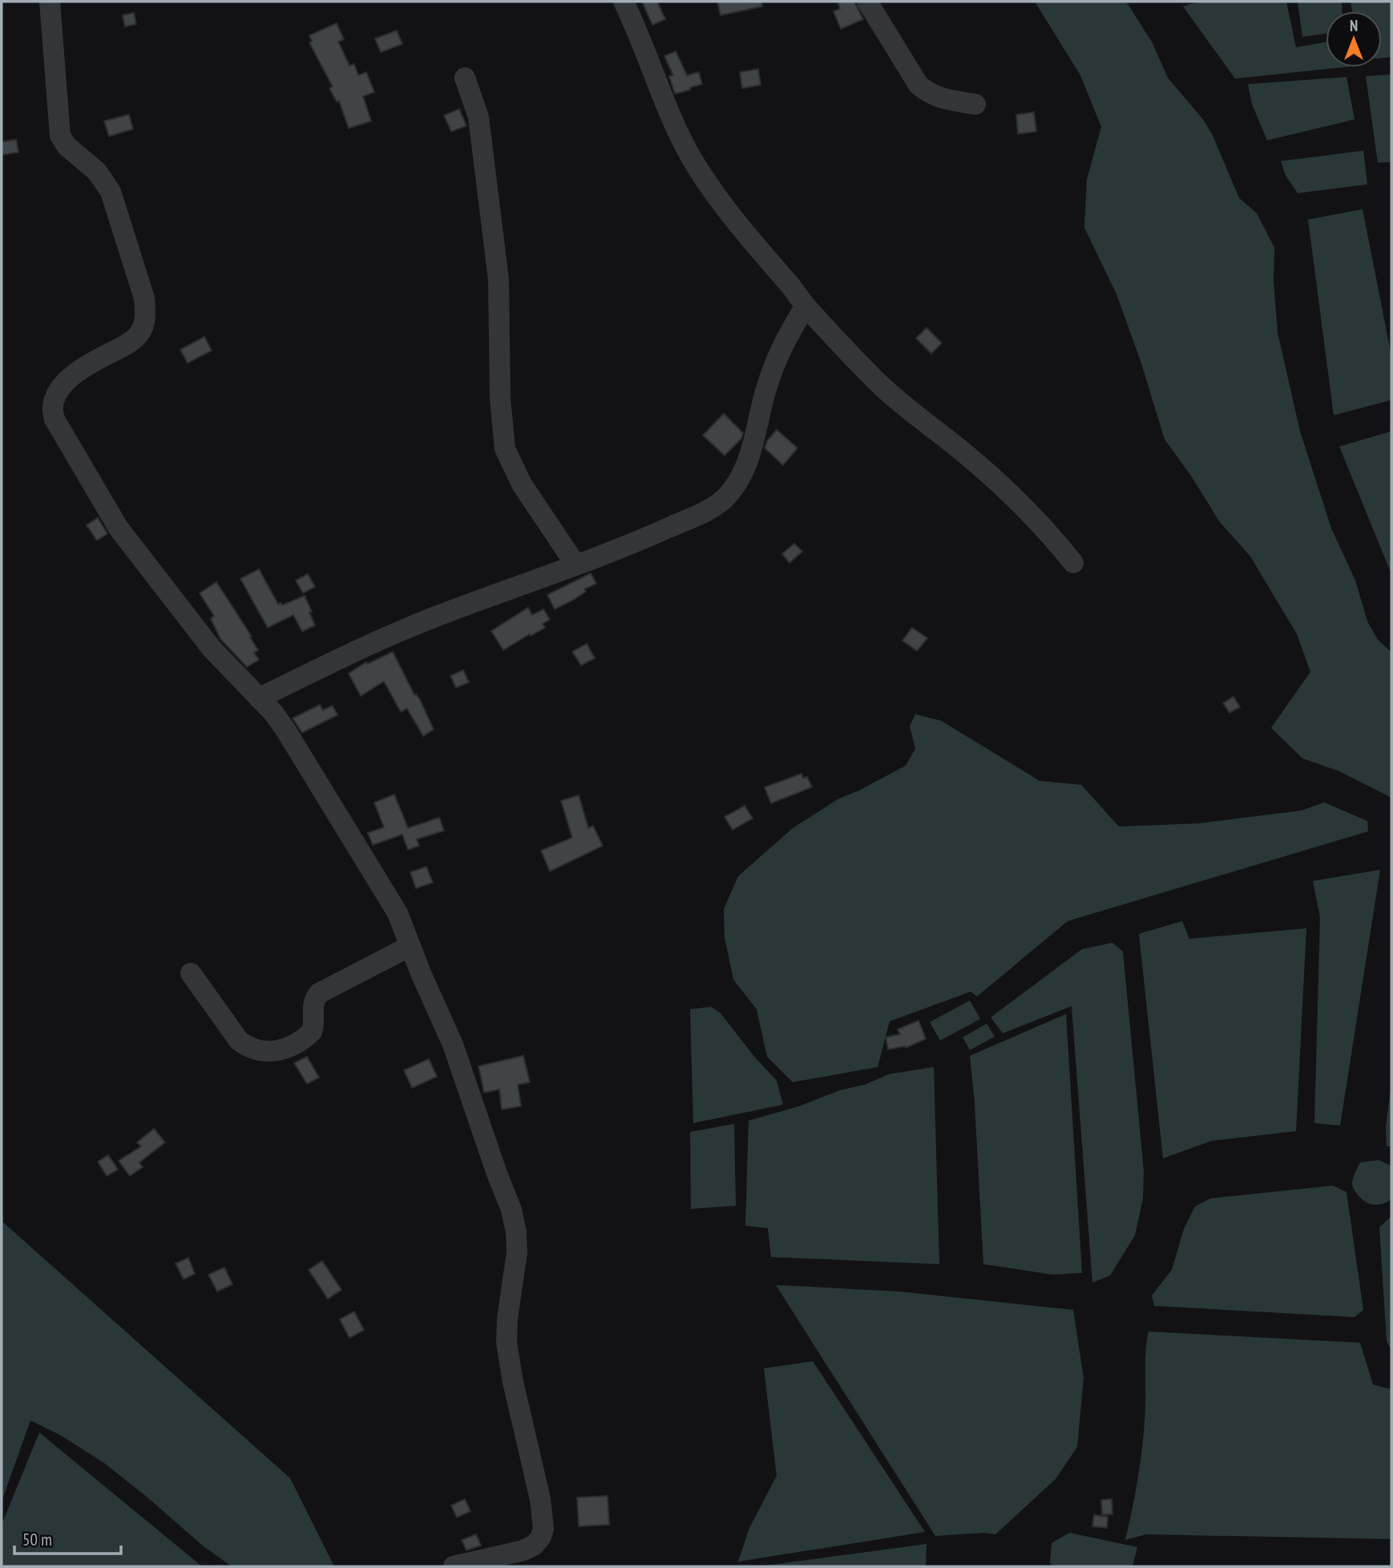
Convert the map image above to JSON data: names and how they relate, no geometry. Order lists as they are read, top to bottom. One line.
{"scale_bar":"50 m","north":"top"}
